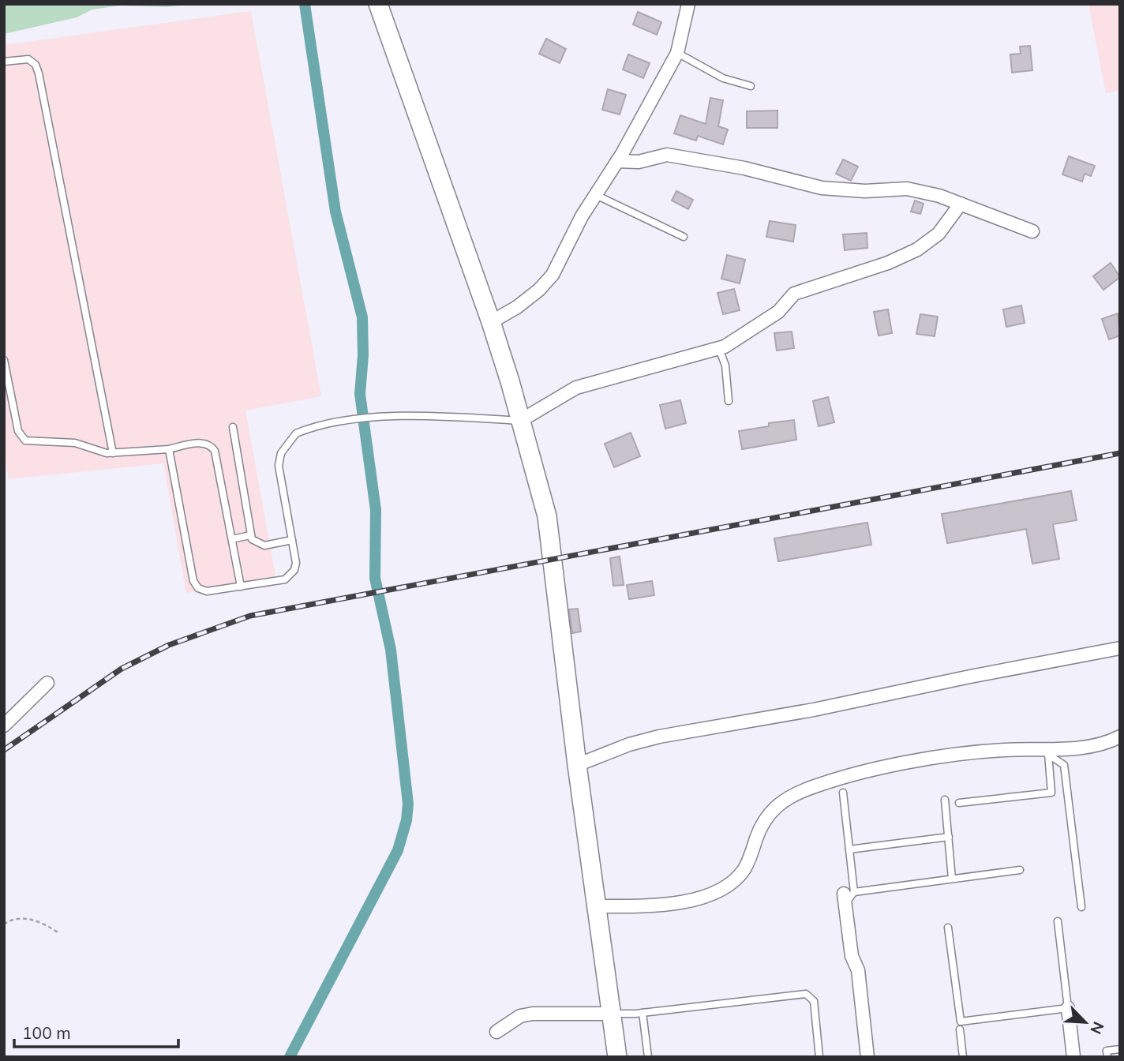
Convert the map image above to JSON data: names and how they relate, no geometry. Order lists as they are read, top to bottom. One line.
{"scale_bar":"100 m","north":"bottom right"}
